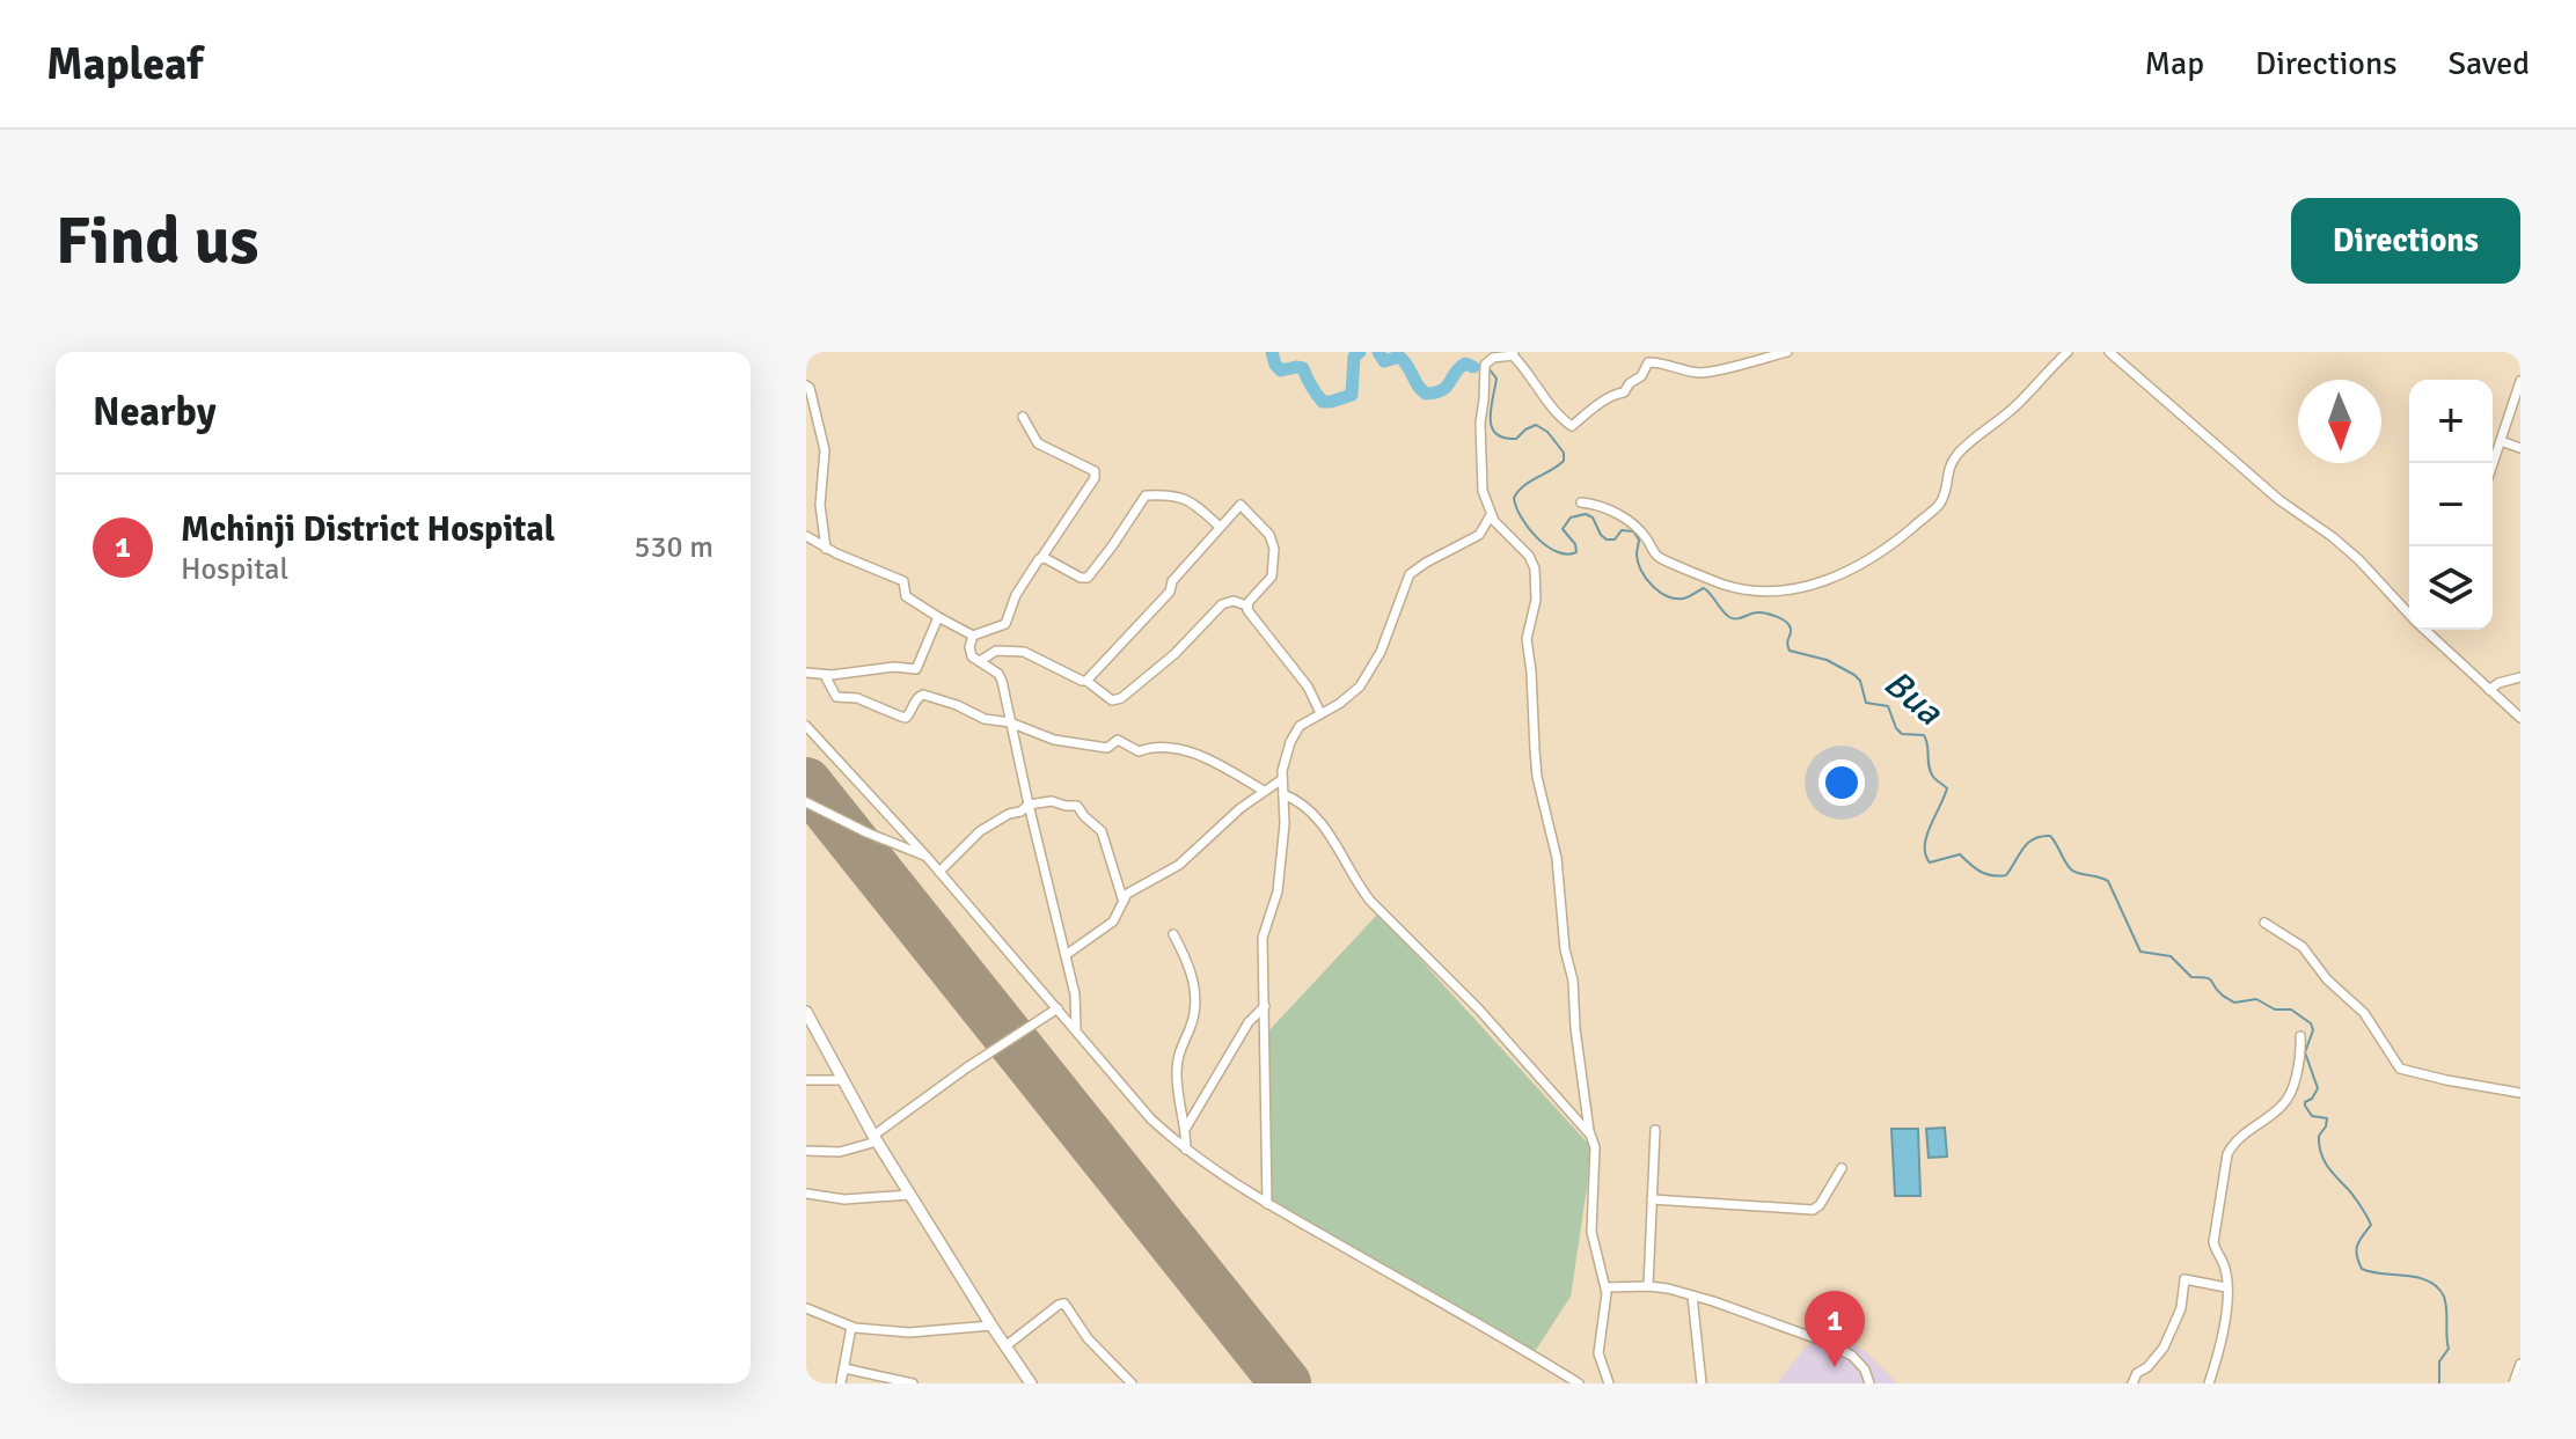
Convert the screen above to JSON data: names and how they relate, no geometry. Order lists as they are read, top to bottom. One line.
{"water":["Bua"],"north":"bottom","page":{"header":"Mapleaf","nav":["Map","Directions","Saved"],"buttons":"Directions","title":"Find us","heading":"Nearby","map_buttons":["+","−"],"list":[{"mark":"1","name":"Mchinji District Hospital","note":"Hospital","value":"530 m"}],"pins":"1"}}
